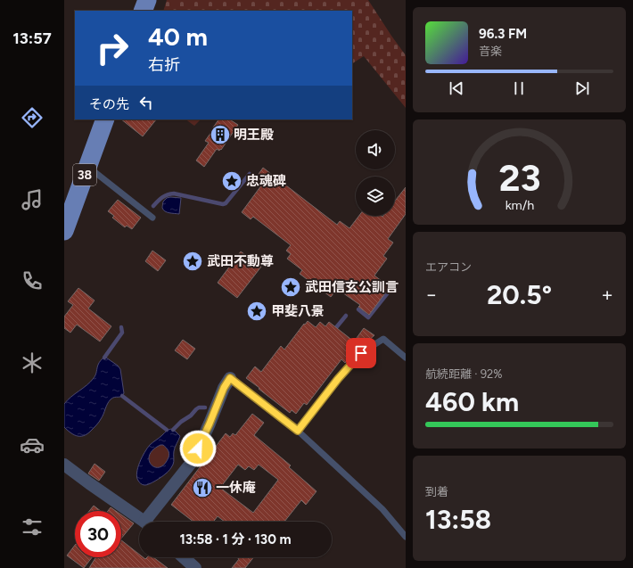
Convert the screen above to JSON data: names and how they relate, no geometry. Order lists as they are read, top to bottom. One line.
{"streets":{"main road":["38"]},"places":{"building":["明王殿"],"place":["忠魂碑","武田不動尊","武田信玄公訓言","甲斐八景"],"restaurant":["一休庵"]},"page":{"tabs":"13:57","turn":["40 m","右折"],"song":["96.3 FM","音楽"],"then":"その先","tile":["エアコン",["航続距離 · 92%","460 km"],["到着","13:58"]],"heat":["−","20.5°","+"],"limit":"30","trip":"13:58 · 1 分 · 130 m","gauge":["23","km/h"]}}
